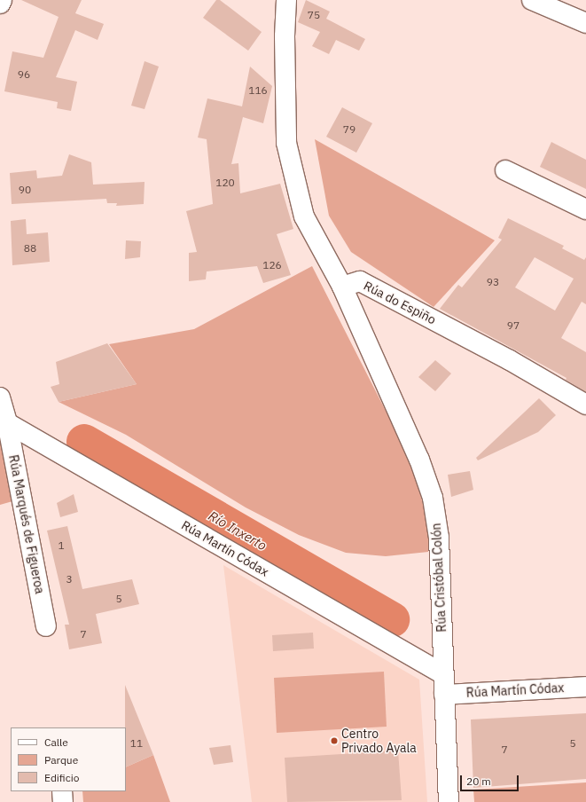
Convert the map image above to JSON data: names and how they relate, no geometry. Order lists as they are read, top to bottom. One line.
{"streets":{"street":["Rúa do Espiño","Rúa Marqués de Figueroa","Rúa Martín Códax","Rúa Cristóbal Colón"]},"crossings":[["Rúa do Espiño","Rúa Cristóbal Colón"],["Rúa Marqués de Figueroa","Rúa Martín Códax"],["Rúa Martín Códax","Rúa Cristóbal Colón"]],"water":["Río Inxerto"],"places":["Centro Privado Ayala"],"house_numbers":["75","96","116","79","120","90","88","126","93","97","1","3","5","7","11","5","7"],"legend":["Calle","Parque","Edificio"],"scale_bar":"20 m"}
